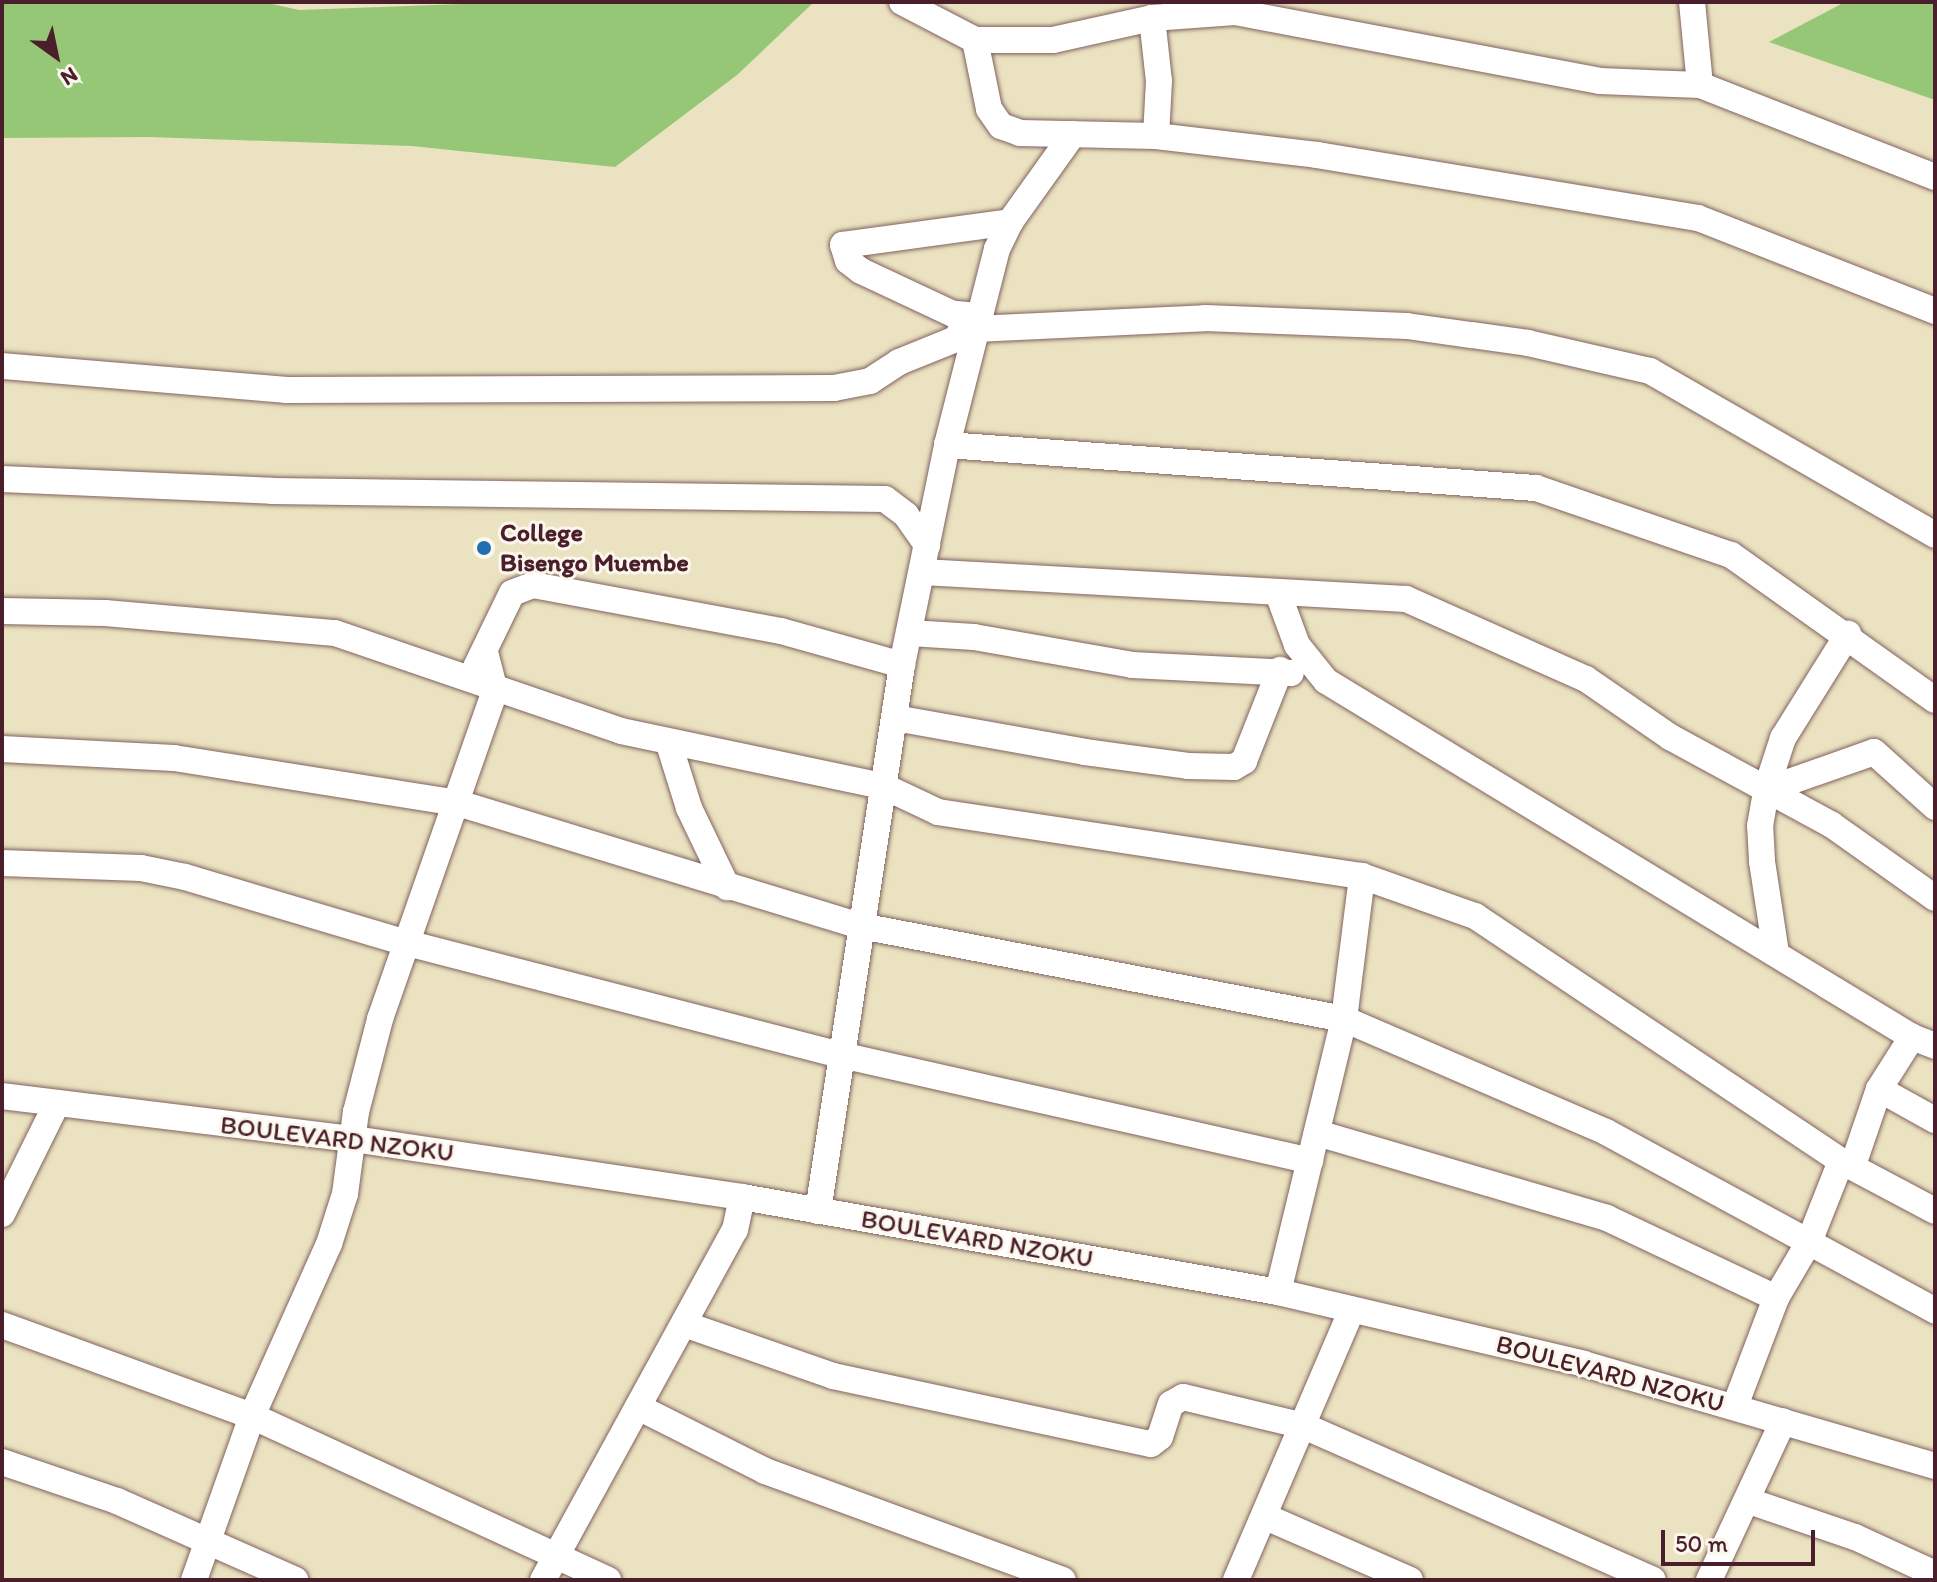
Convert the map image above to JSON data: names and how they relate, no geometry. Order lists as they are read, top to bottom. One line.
{"streets":{"street":["BOULEVARD NZOKU"]},"places":["College Bisengo Muembe"],"scale_bar":"50 m","north":"bottom right"}
